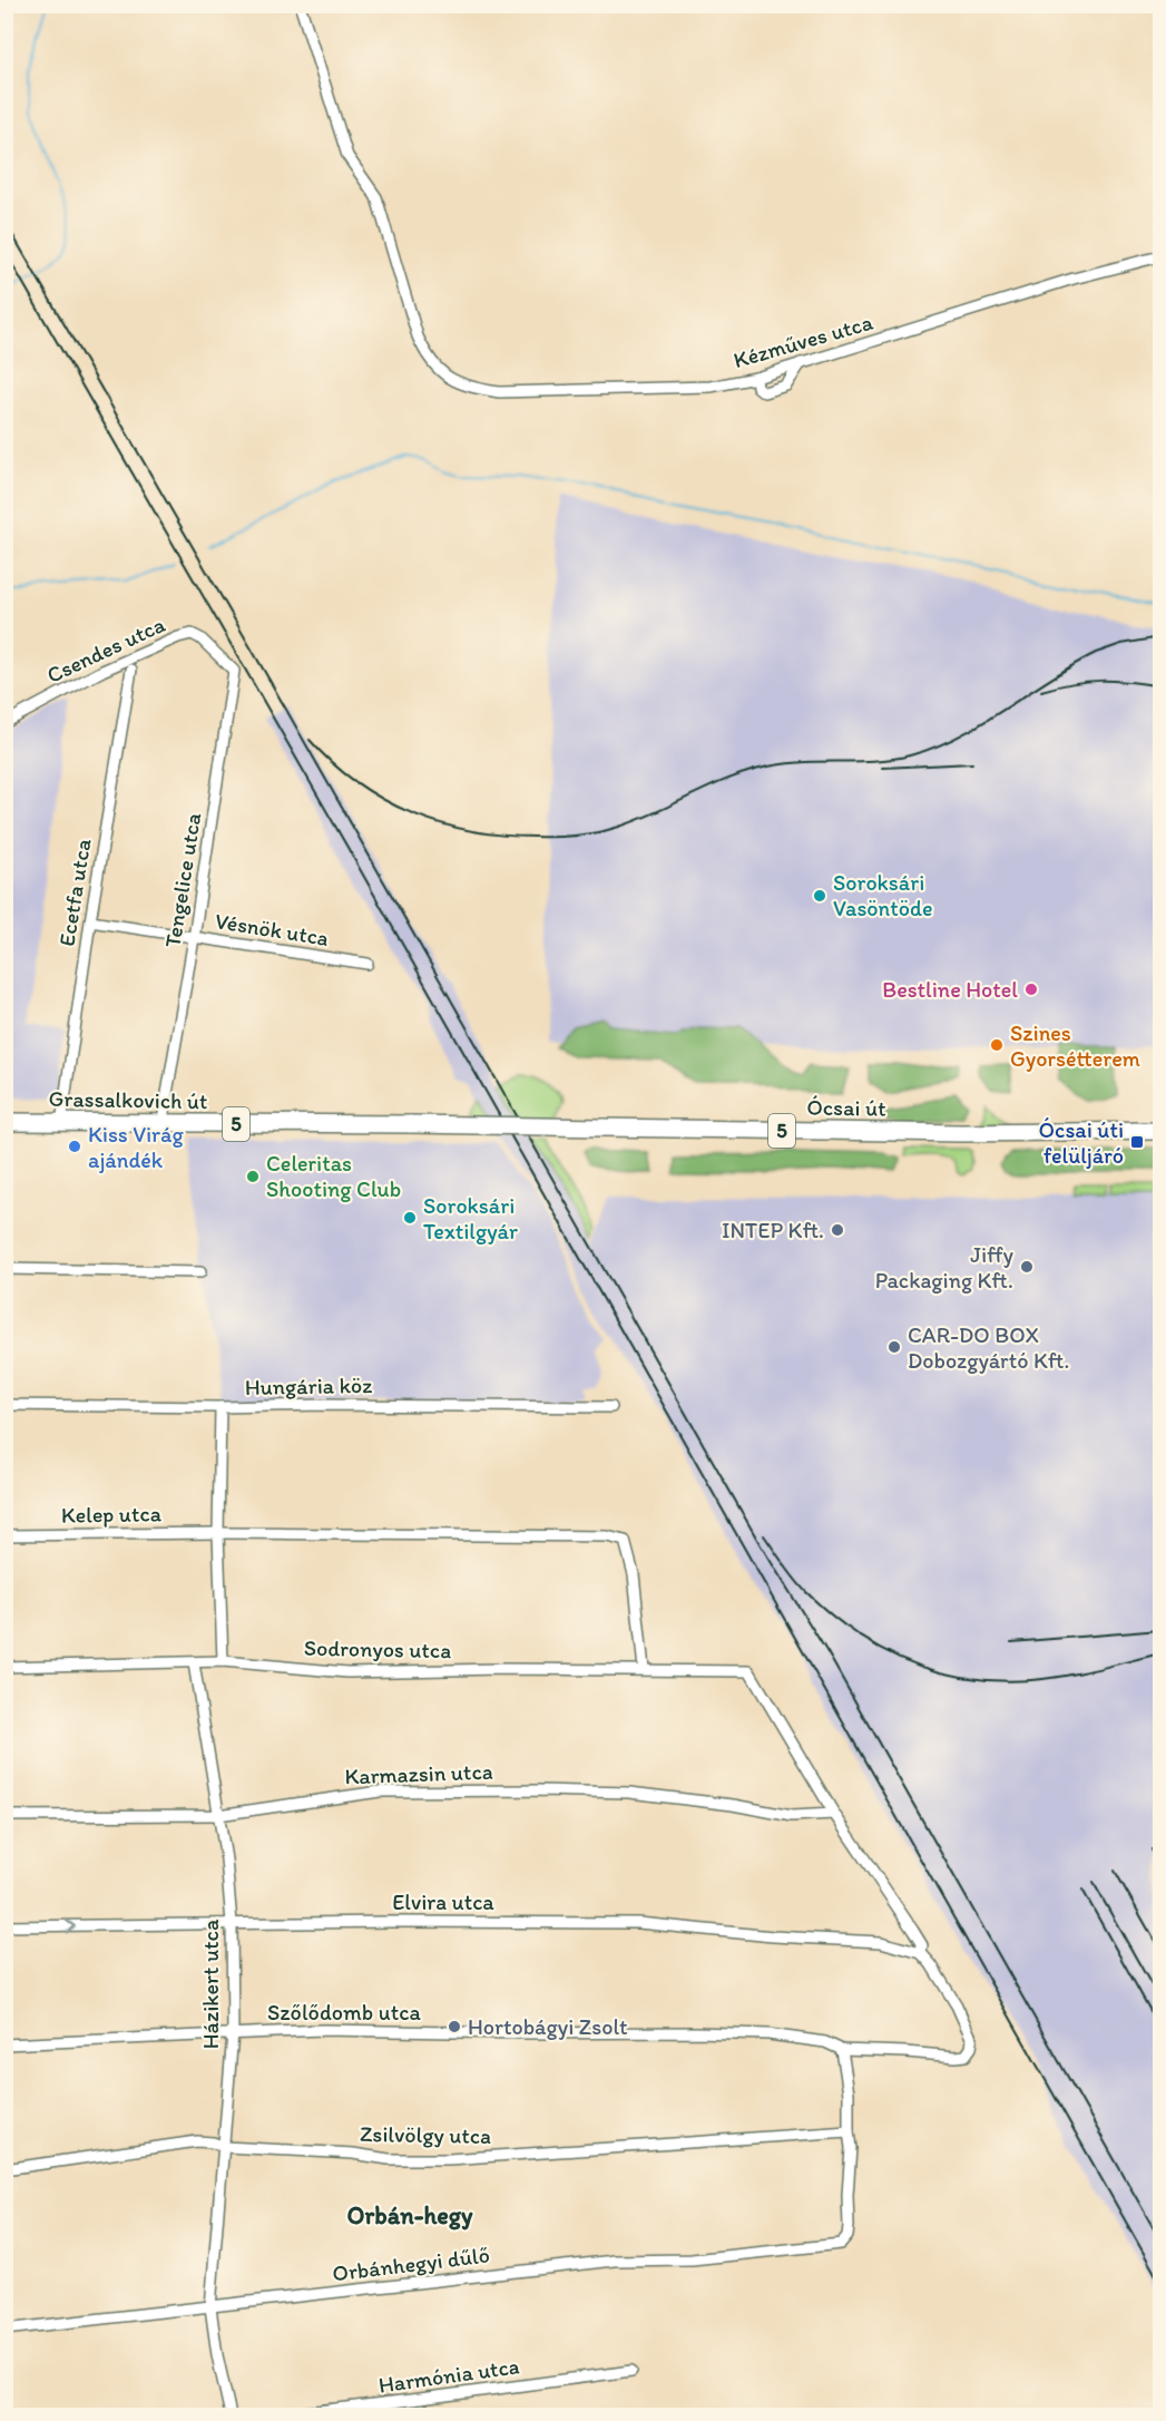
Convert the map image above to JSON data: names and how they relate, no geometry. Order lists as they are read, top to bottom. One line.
{"streets":{"main road":["Grassalkovich út","Ócsai út","5"],"street":["Kézműves utca","Csendes utca","Tengelice utca","Ecetfa utca","Vésnök utca","Hungária köz","Kelep utca","Sodronyos utca","Karmazsin utca","Elvira utca","Házikert utca","Szőlődomb utca","Zsilvölgy utca","Orbánhegyi dűlő","Harmónia utca"]},"crossings":[["Csendes utca","Tengelice utca"],["Tengelice utca","Vésnök utca"],["Ecetfa utca","Vésnök utca"],["Ecetfa utca","Grassalkovich út"],["Grassalkovich út","Ócsai út"],["Kelep utca","Sodronyos utca"],["Sodronyos utca","Karmazsin utca"],["Sodronyos utca","Házikert utca"],["Karmazsin utca","Házikert utca"],["Elvira utca","Házikert utca"],["Elvira utca","Szőlődomb utca"],["Házikert utca","Szőlődomb utca"],["Házikert utca","Zsilvölgy utca"],["Házikert utca","Orbánhegyi dűlő"],["Zsilvölgy utca","Orbánhegyi dűlő"]],"districts":["Orbán-hegy"],"places":{"other":["Soroksári Vasöntöde","Bestline Hotel","Szines Gyorsétterem","Kiss Virág ajándék","Celeritas Shooting Club","Soroksári Textilgyár","INTEP Kft.","Jiffy Packaging Kft.","CAR-DO BOX Dobozgyártó Kft.","Hortobágyi Zsolt"],"transit":["Ócsai úti felüljáró"]}}
